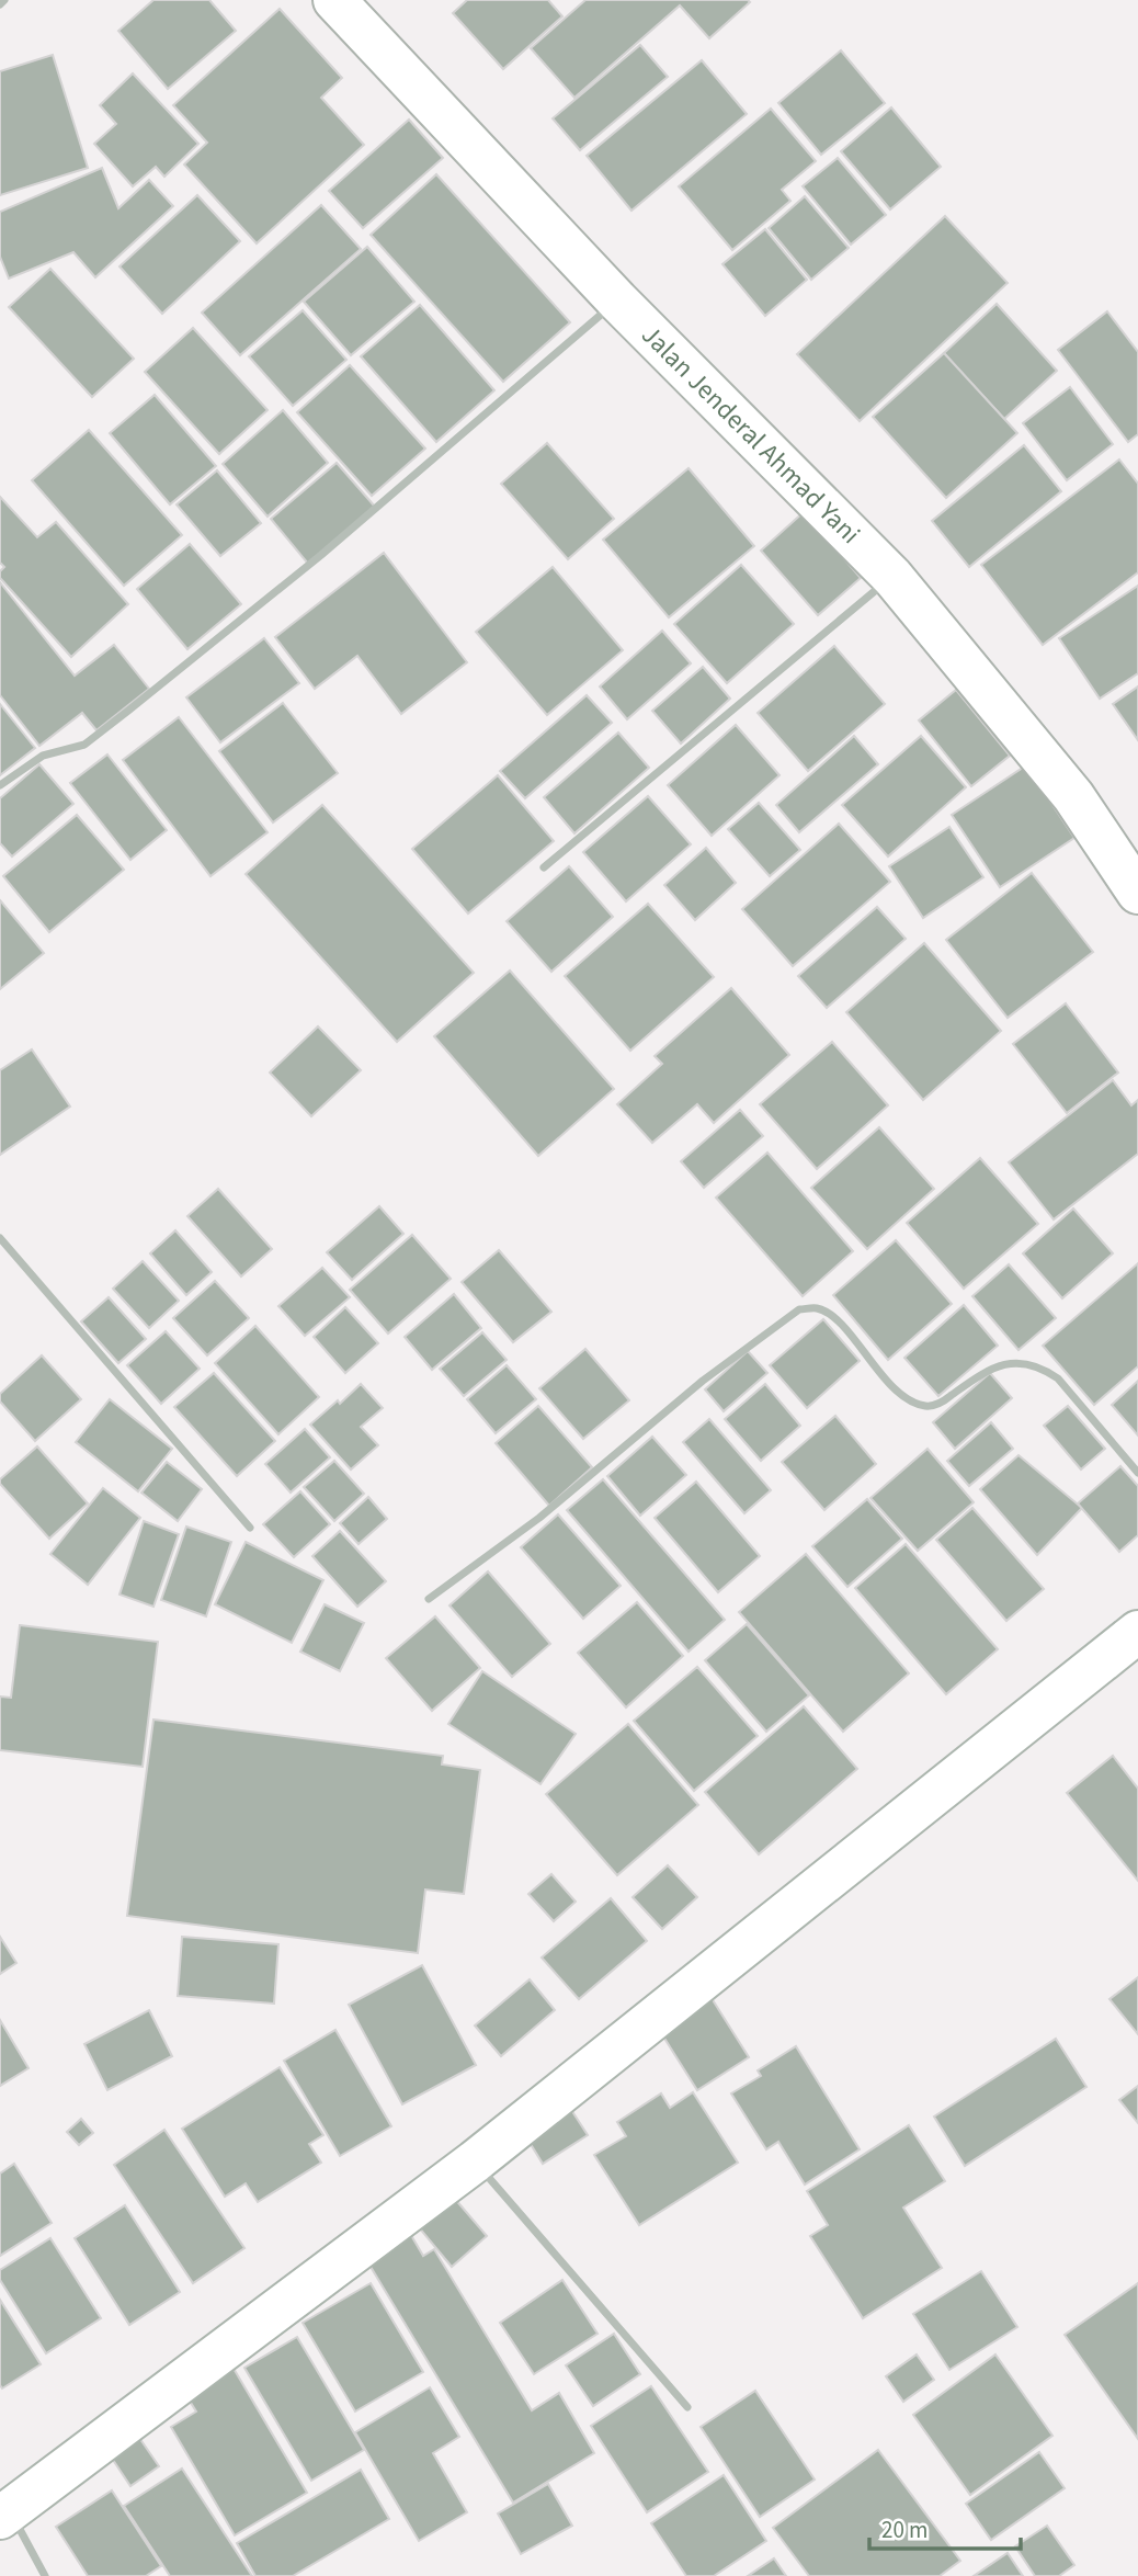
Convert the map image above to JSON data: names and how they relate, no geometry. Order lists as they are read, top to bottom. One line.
{"streets":{"main road":["Jalan Jenderal Ahmad Yani"]},"scale_bar":"20 m"}
